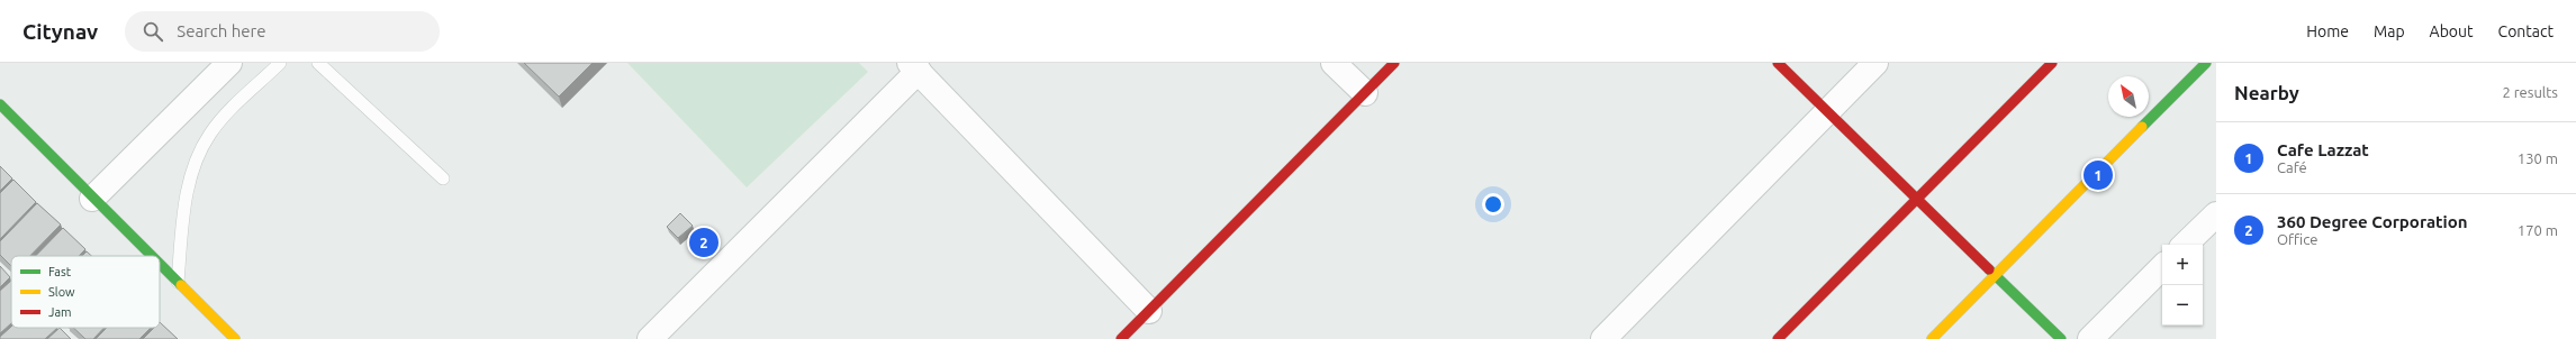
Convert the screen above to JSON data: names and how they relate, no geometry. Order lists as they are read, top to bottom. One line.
{"legend":["Fast","Slow","Jam"],"north":"top left","page":{"header":"Citynav","search":"Search here","nav":["Home","Map","About","Contact"],"heading":["Nearby","2 results"],"list":[{"mark":"1","name":"Cafe Lazzat","note":"Café","value":"130 m"},{"mark":"2","name":"360 Degree Corporation","note":"Office","value":"170 m"}],"pins":["1","2"],"map_buttons":["+","−"]}}
